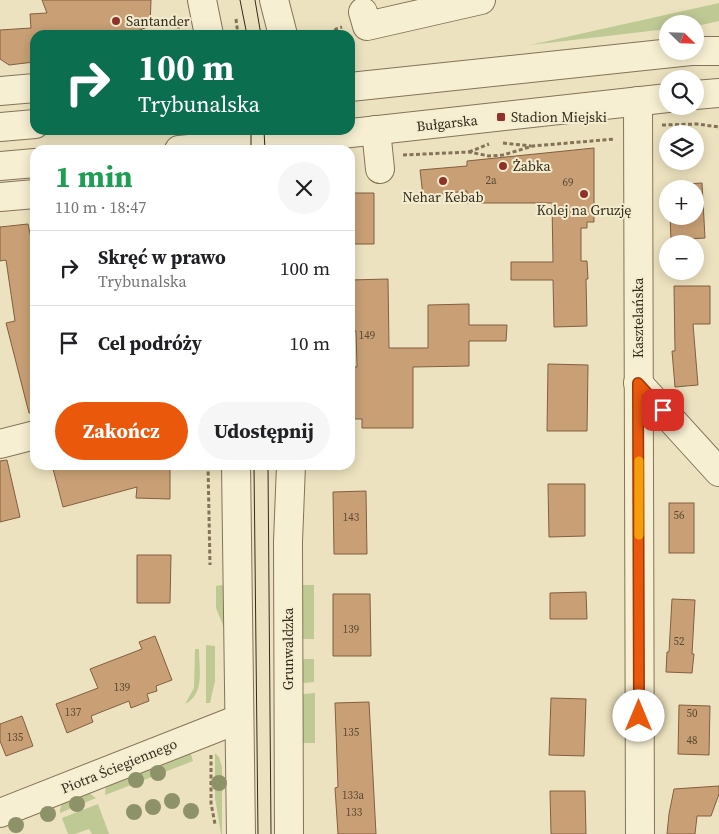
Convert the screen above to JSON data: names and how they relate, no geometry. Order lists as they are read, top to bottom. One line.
{"streets":{"street":["Bułgarska","Kasztelańska","Grunwaldzka","Piotra Ściegiennego"]},"crossings":[["Bułgarska","Kasztelańska"]],"places":{"other":["Santander","Żabka","Nehar Kebab","Kolej na Gruzję"],"transit":["Stadion Miejski"]},"house_numbers":["2a","69","149","56","143","139","52","139","137","50","135","135","48","133a","133"],"north":"bottom right","page":{"map_buttons":["+","−"],"turn":["100 m","Trybunalska"],"heading":["1 min","110 m · 18:47"],"list":[{"name":"Skręć w prawo","note":"Trybunalska","value":"100 m"},{"name":"Cel podróży","value":"10 m"}],"buttons":["Zakończ","Udostępnij"]}}
